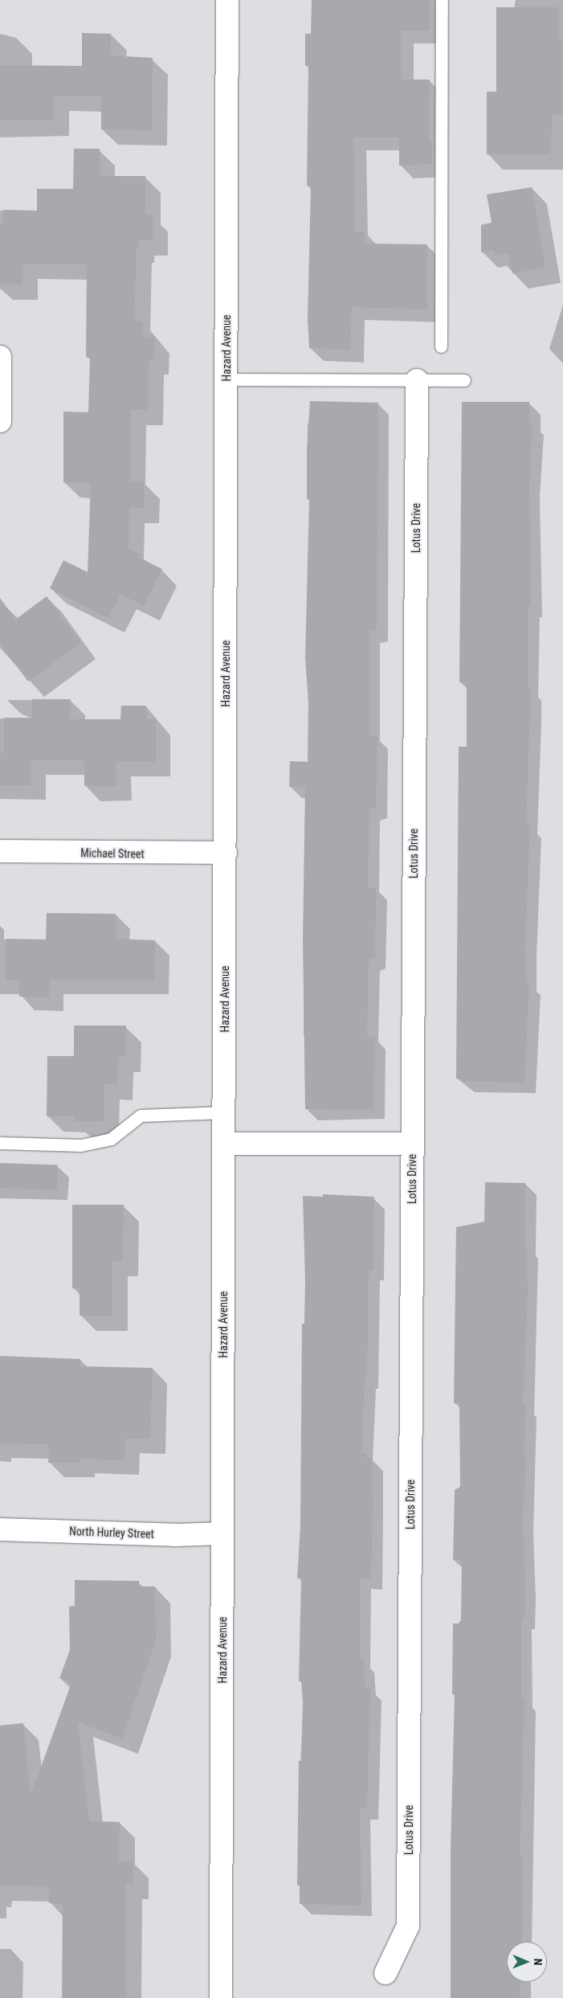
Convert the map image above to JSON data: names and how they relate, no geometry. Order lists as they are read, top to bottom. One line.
{"streets":{"street":["Hazard Avenue","Lotus Drive","Michael Street","North Hurley Street"]},"crossings":[["Hazard Avenue","Michael Street"],["Hazard Avenue","North Hurley Street"]],"north":"right"}
